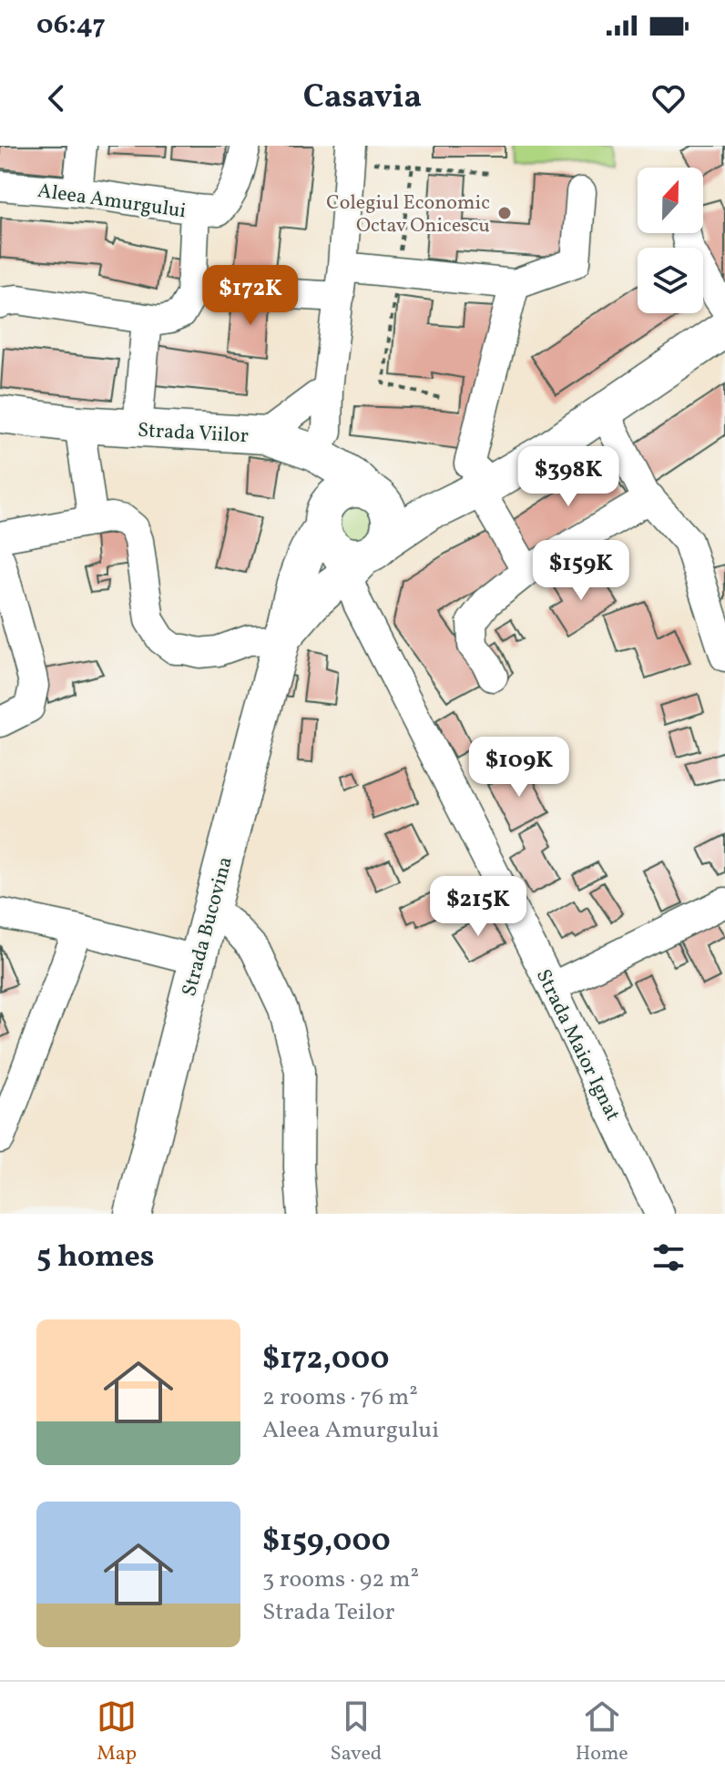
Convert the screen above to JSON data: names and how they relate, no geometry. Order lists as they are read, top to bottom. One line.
{"streets":{"main road":["Strada Viilor","Strada Bucovina"],"street":["Aleea Amurgului","Strada Maior Ignat"]},"crossings":[["Strada Bucovina","Strada Maior Ignat"]],"places":["Colegiul Economic Octav Onicescu"],"north":"top","page":{"status":"06:47","header":"Casavia","price":["$172K","$398K","$159K","$109K","$215K"],"heading":"5 homes","list":[{"name":"$172,000","note":"2 rooms · 76 m² · Aleea Amurgului"},{"name":"$159,000","note":"3 rooms · 92 m² · Strada Teilor"}],"tabs":["Map","Saved","Home"]}}
